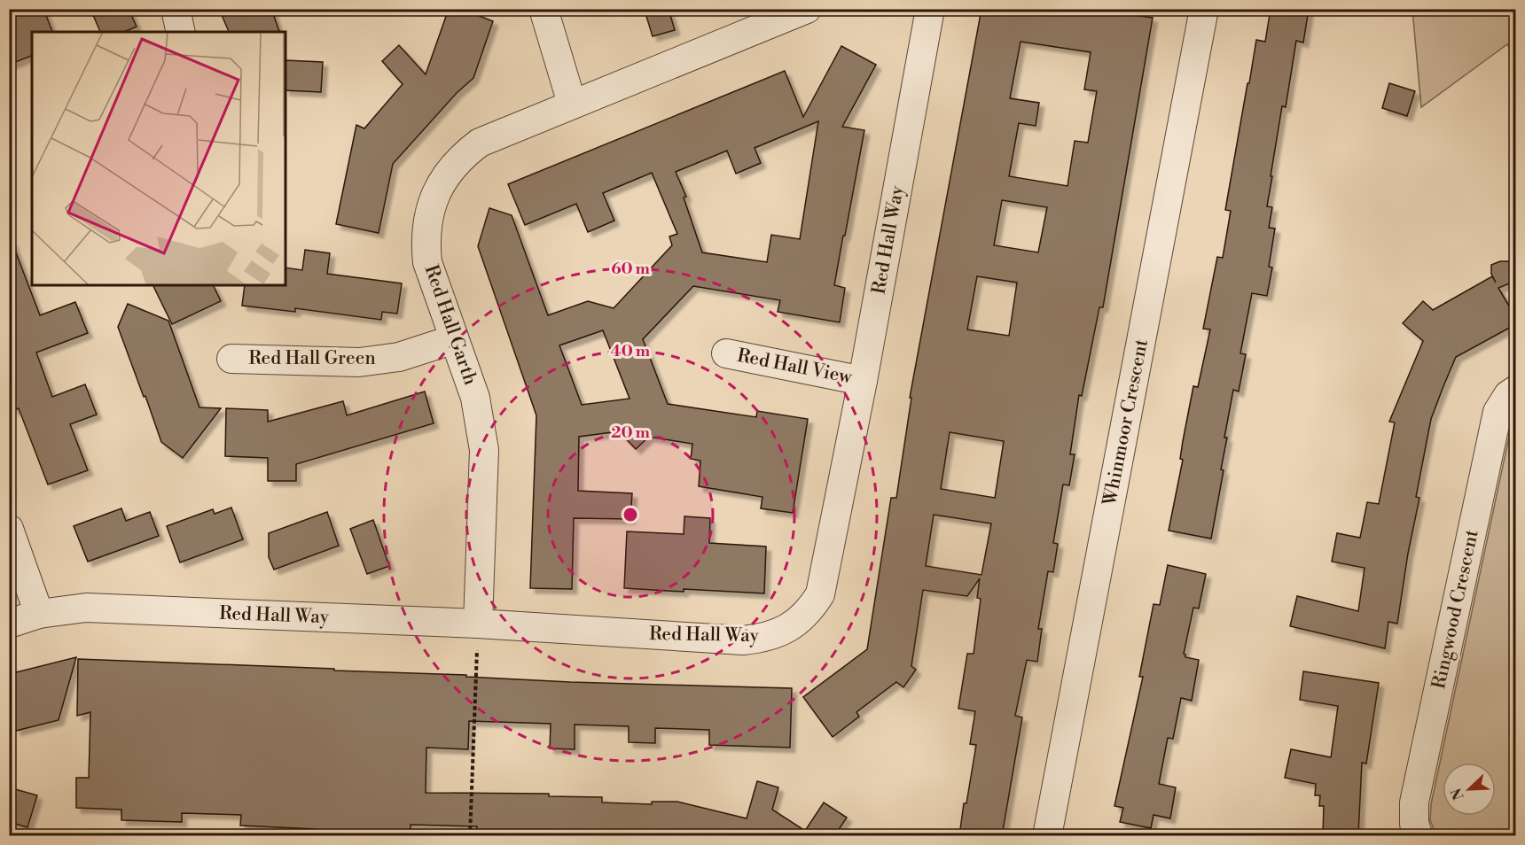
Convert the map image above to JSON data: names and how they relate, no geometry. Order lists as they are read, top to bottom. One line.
{"streets":{"street":["Red Hall Way","Red Hall Garth","Red Hall Green","Red Hall View","Whinmoor Crescent","Ringwood Crescent"]},"crossings":[["Red Hall Way","Red Hall Garth"],["Red Hall Way","Red Hall View"],["Red Hall Garth","Red Hall Green"]],"north":"bottom left","rings":["60 m","40 m","20 m"]}
